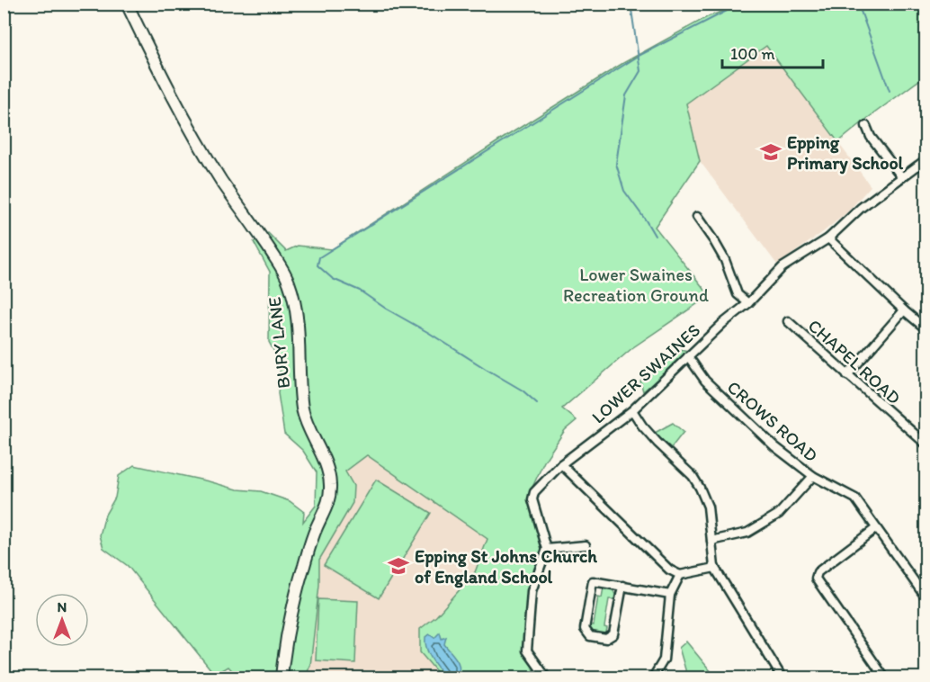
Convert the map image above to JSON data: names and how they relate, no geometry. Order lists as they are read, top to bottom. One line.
{"streets":{"main road":["BURY LANE"],"street":["CHAPEL ROAD","LOWER SWAINES","CROWS ROAD"]},"crossings":[["LOWER SWAINES","CROWS ROAD"]],"parks":["Lower Swaines Recreation Ground"],"places":{"school or university":["Epping Primary School","Epping St Johns Church of England School"]},"scale_bar":"100 m","north":"top"}
